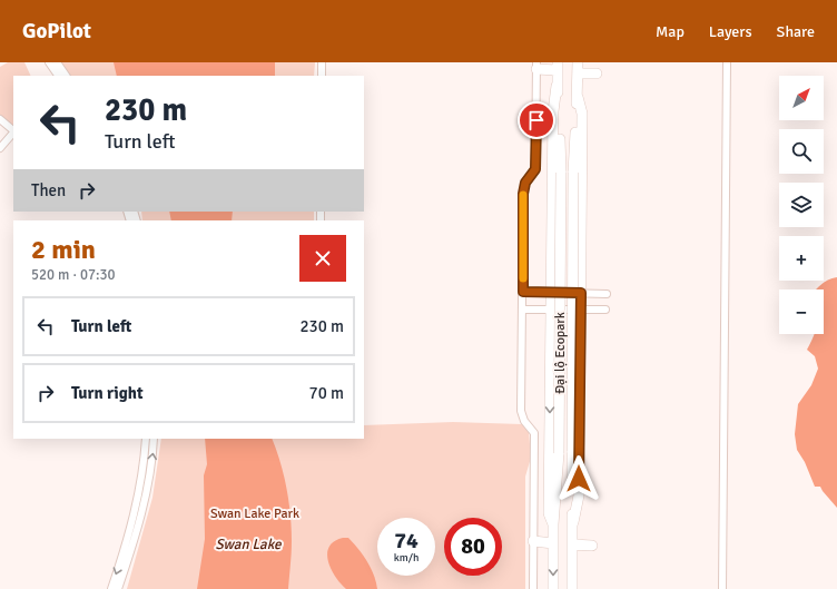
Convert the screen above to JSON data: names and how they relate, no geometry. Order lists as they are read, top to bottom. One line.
{"streets":{"highway":["Đại lộ Ecopark"]},"water":["Swan Lake"],"parks":["Swan Lake Park"],"north":"top right","page":{"header":"GoPilot","nav":["Map","Layers","Share"],"map_buttons":["+","−"],"turn":["230 m","Turn left"],"then":"Then","heading":["2 min","520 m · 07:30"],"list":[{"name":"Turn left","value":"230 m"},{"name":"Turn right","value":"70 m"}],"speed":"74 km/h","limit":"80"}}
